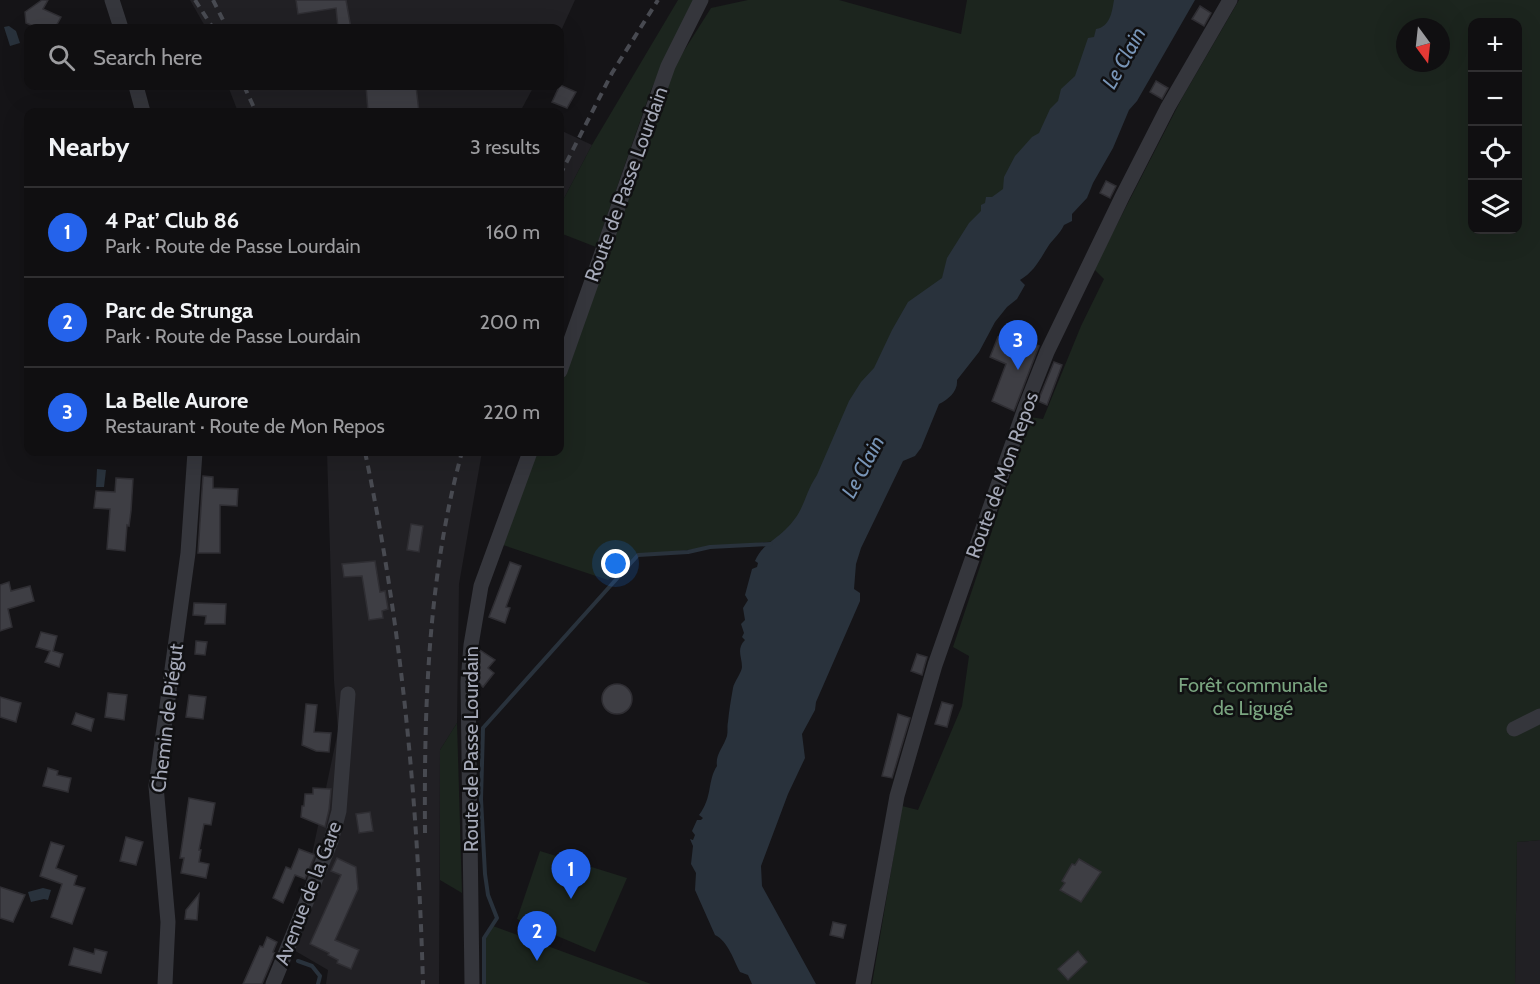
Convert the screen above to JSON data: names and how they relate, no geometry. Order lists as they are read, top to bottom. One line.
{"streets":{"street":["Route de Passe Lourdain","Route de Mon Repos","Chemin de Piégut","Avenue de la Gare"]},"water":["Le Clain"],"parks":["Forêt communale de Ligugé"],"north":"bottom","page":{"map_buttons":["+","−"],"search":"Search here","heading":["Nearby","3 results"],"list":[{"mark":"1","name":"4 Pat’ Club 86","note":"Park · Route de Passe Lourdain","value":"160 m"},{"mark":"2","name":"Parc de Strunga","note":"Park · Route de Passe Lourdain","value":"200 m"},{"mark":"3","name":"La Belle Aurore","note":"Restaurant · Route de Mon Repos","value":"220 m"}],"pins":["3","1","2"]}}
